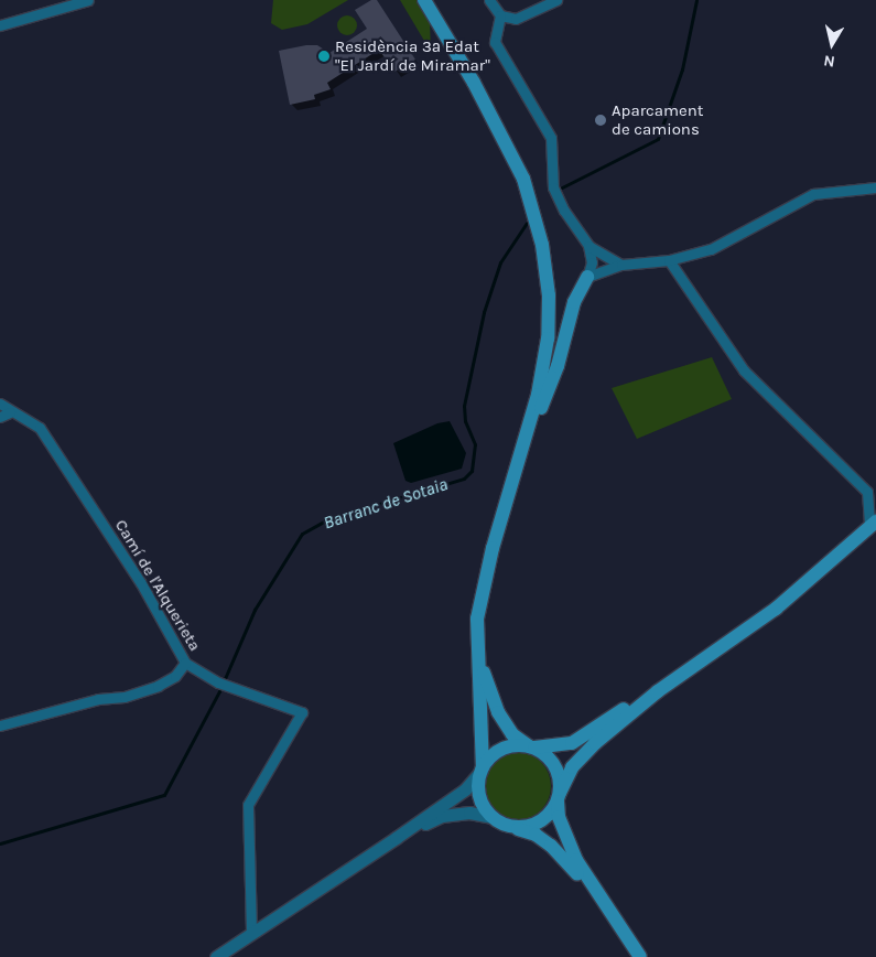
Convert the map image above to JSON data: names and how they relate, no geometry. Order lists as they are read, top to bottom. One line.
{"streets":{"street":["Camí de l'Alquerieta"]},"water":["Barranc de Sotaia"],"places":["Residència 3ª Edat \"El Jardí de Miramar\"","Aparcament de camions"],"north":"bottom"}
